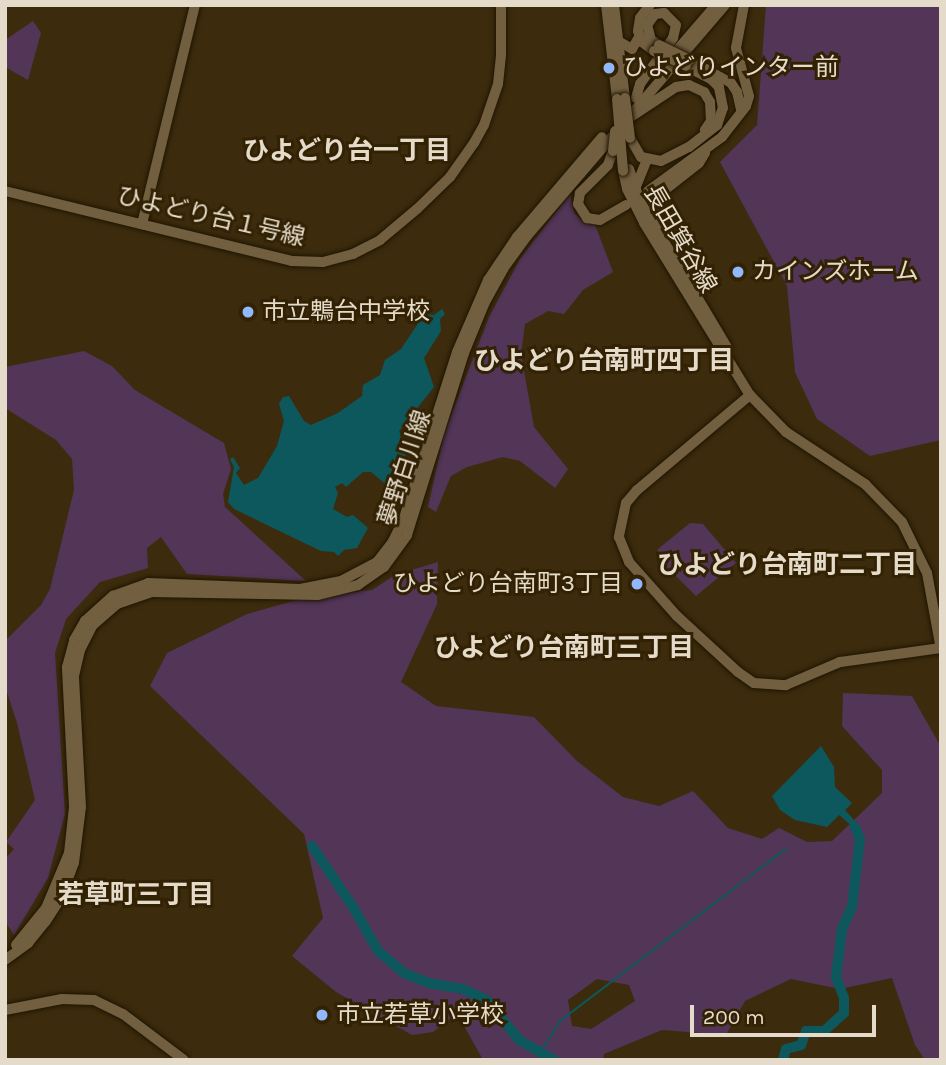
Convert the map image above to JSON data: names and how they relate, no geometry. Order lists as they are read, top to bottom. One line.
{"streets":{"street":["ひよどり台１号線","長田箕谷線","夢野白川線"]},"crossings":[["長田箕谷線","夢野白川線"]],"districts":["ひよどり台一丁目","ひよどり台南町四丁目","ひよどり台南町二丁目","ひよどり台南町三丁目","若草町三丁目"],"places":["ひよどりインター前","カインズホーム","市立鵯台中学校","ひよどり台南町3丁目","市立若草小学校"],"scale_bar":"200 m"}
